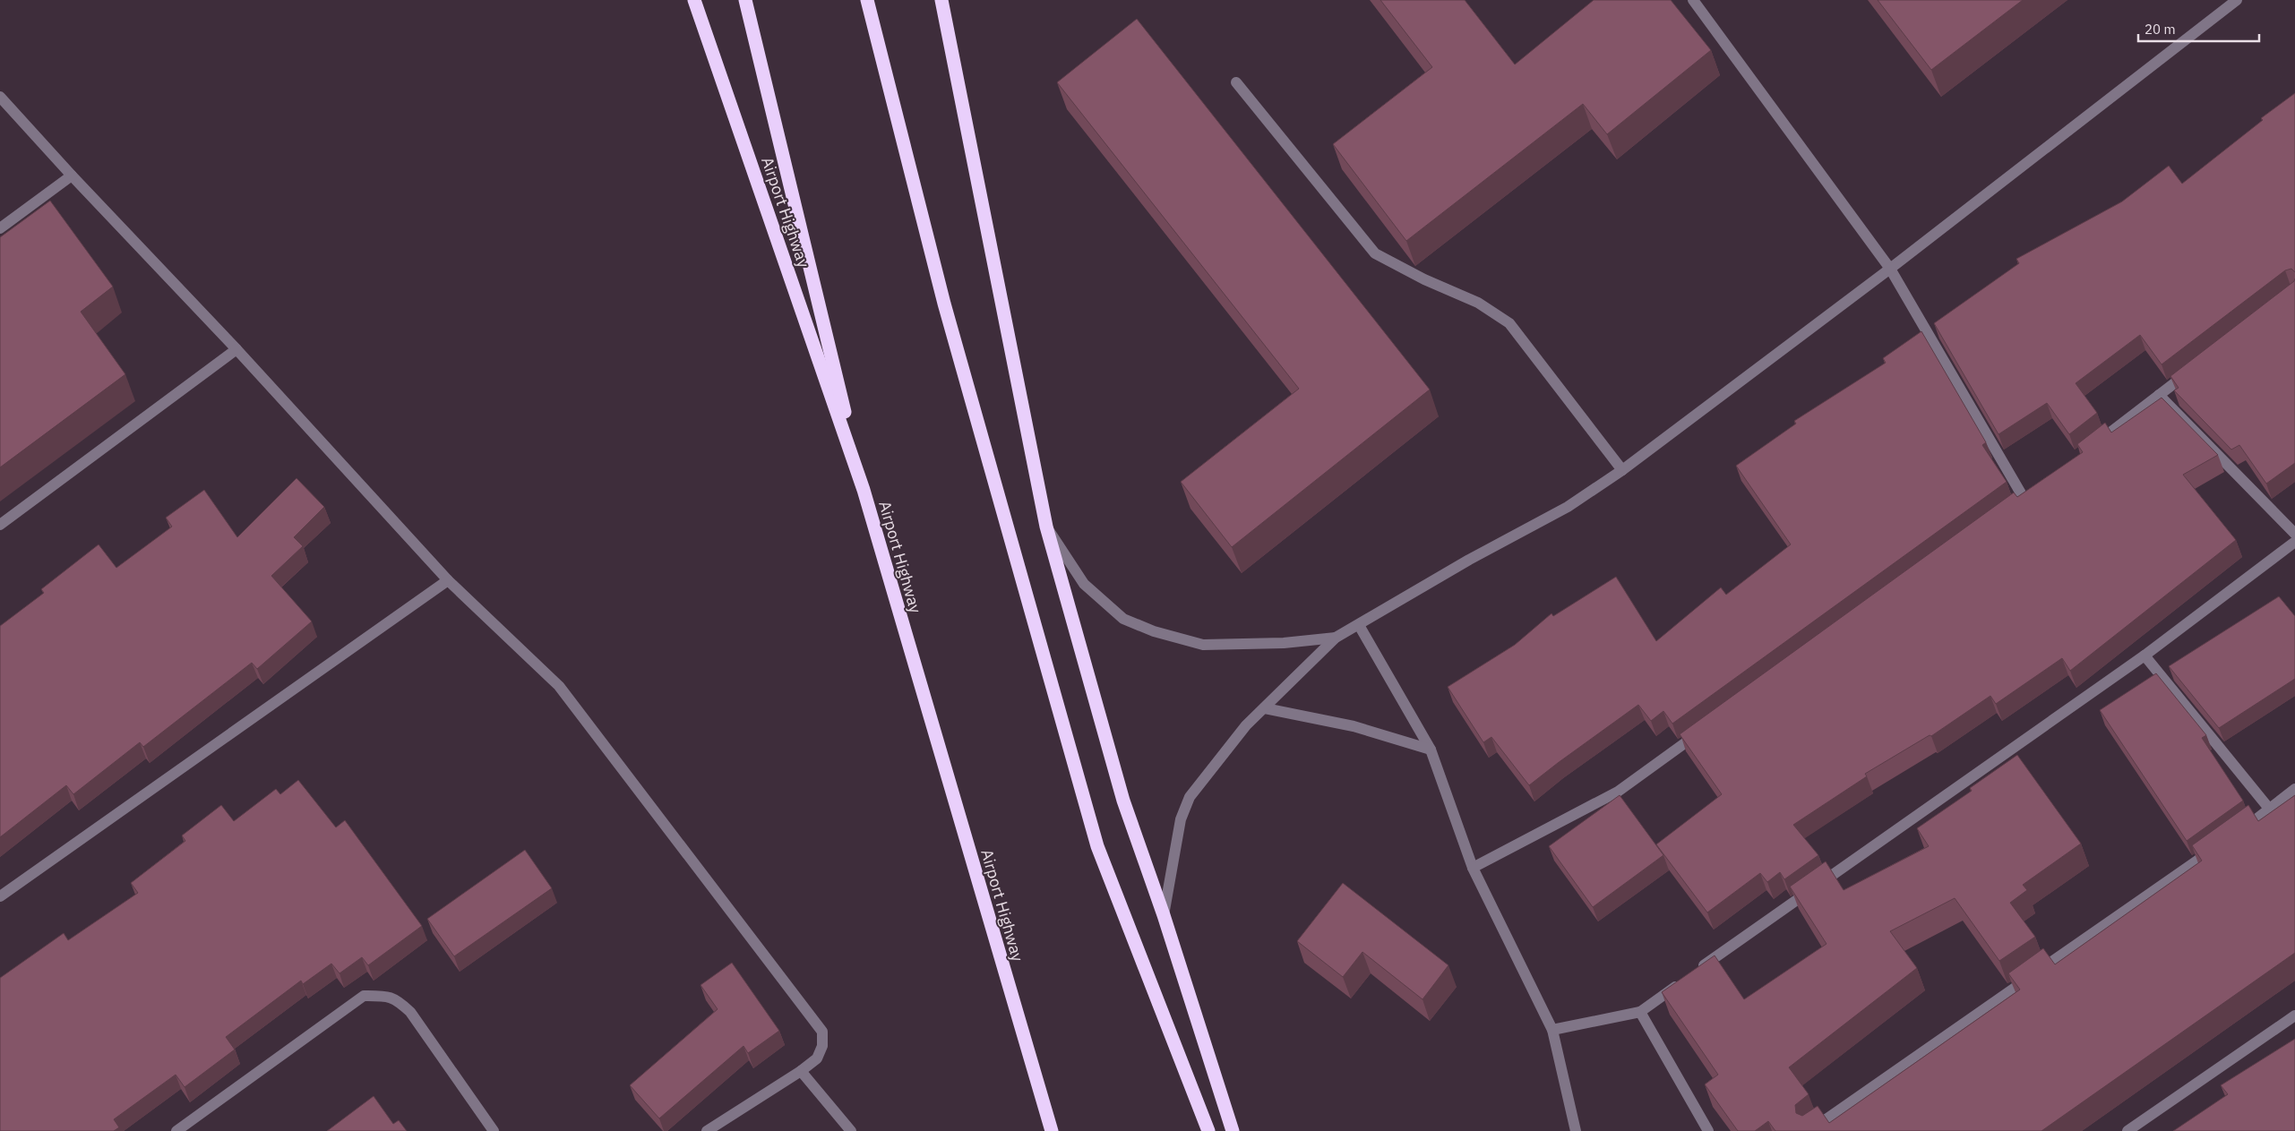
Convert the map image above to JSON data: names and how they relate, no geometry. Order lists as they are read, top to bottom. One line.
{"streets":{"highway":["Airport Highway"]},"scale_bar":"20 m"}
